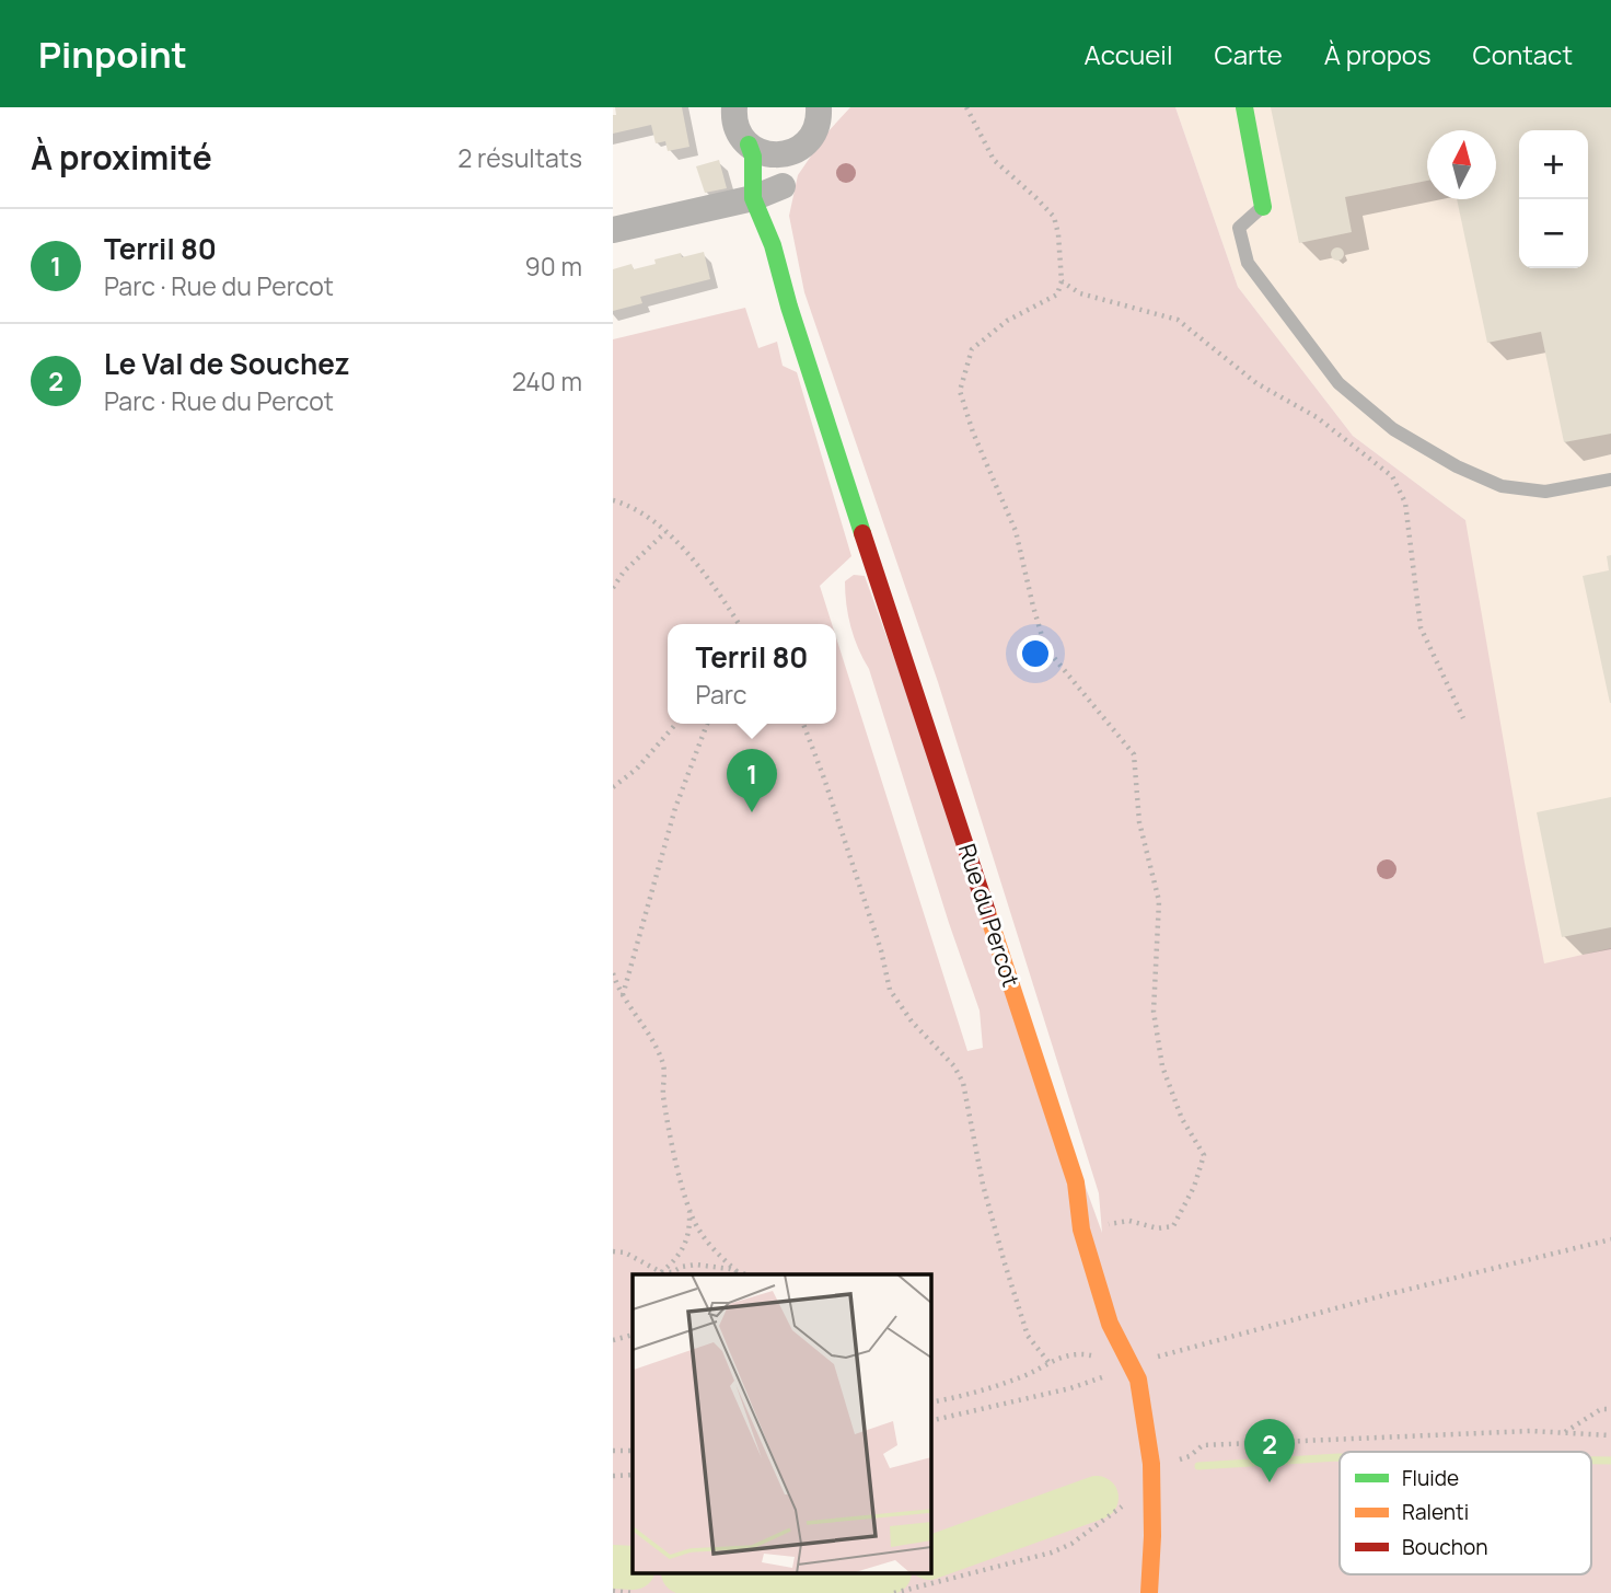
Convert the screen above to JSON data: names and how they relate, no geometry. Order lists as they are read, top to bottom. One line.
{"streets":{"street":["Rue du Percot"]},"legend":["Fluide","Ralenti","Bouchon"],"north":"top","page":{"header":"Pinpoint","nav":["Accueil","Carte","À propos","Contact"],"heading":["À proximité","2 résultats"],"map_buttons":["+","−"],"list":[{"mark":"1","name":"Terril 80","note":"Parc · Rue du Percot","value":"90 m"},{"mark":"2","name":"Le Val de Souchez","note":"Parc · Rue du Percot","value":"240 m"}],"popup":["Terril 80","Parc"],"pins":["1","2"]}}
